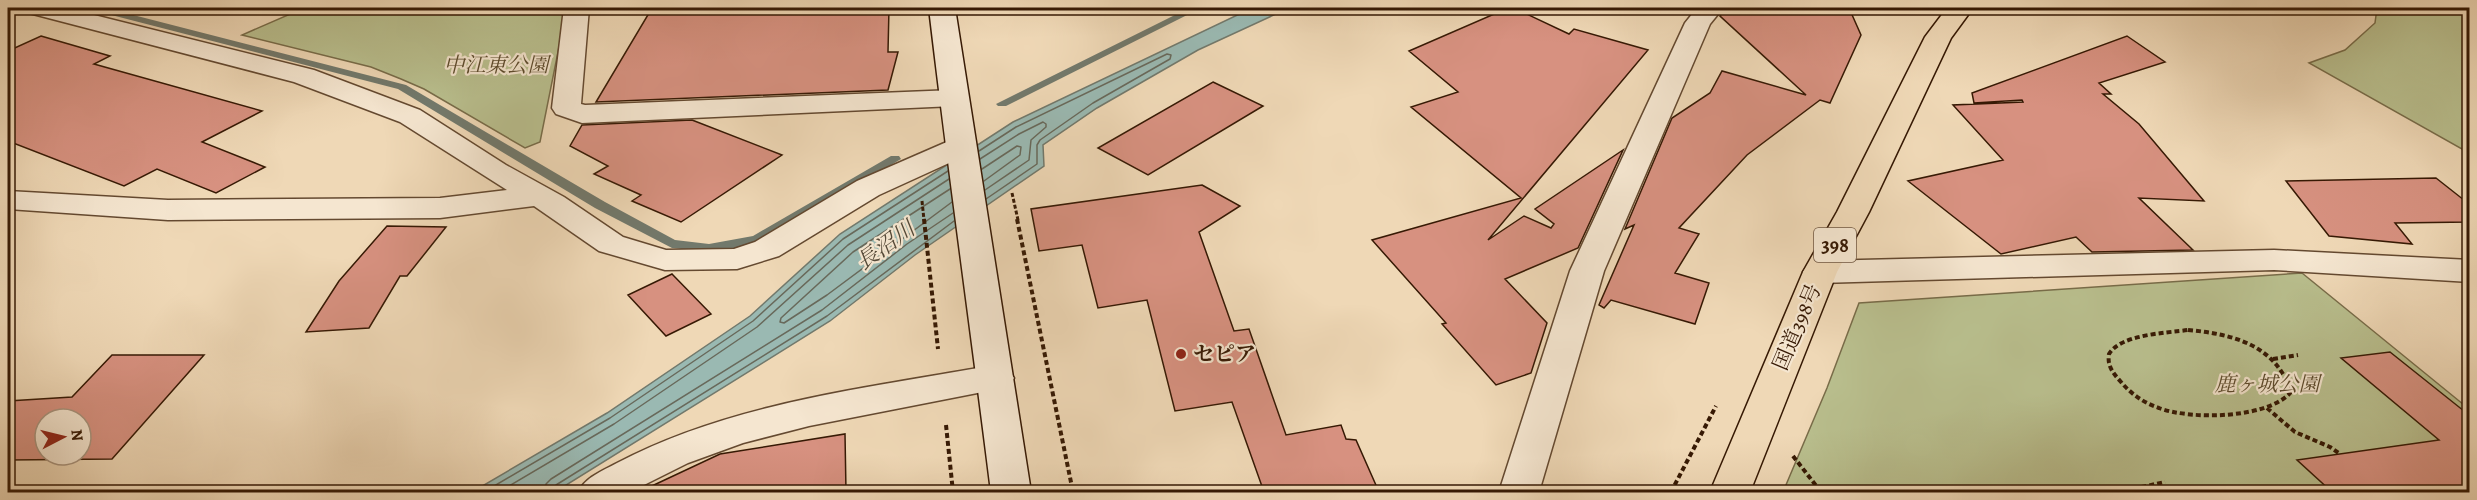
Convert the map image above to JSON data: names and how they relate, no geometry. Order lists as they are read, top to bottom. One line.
{"streets":{"highway":["398","国道398号"]},"water":["長沼川"],"parks":["中江東公園","鹿ヶ城公園"],"places":["セピア"],"north":"right"}
